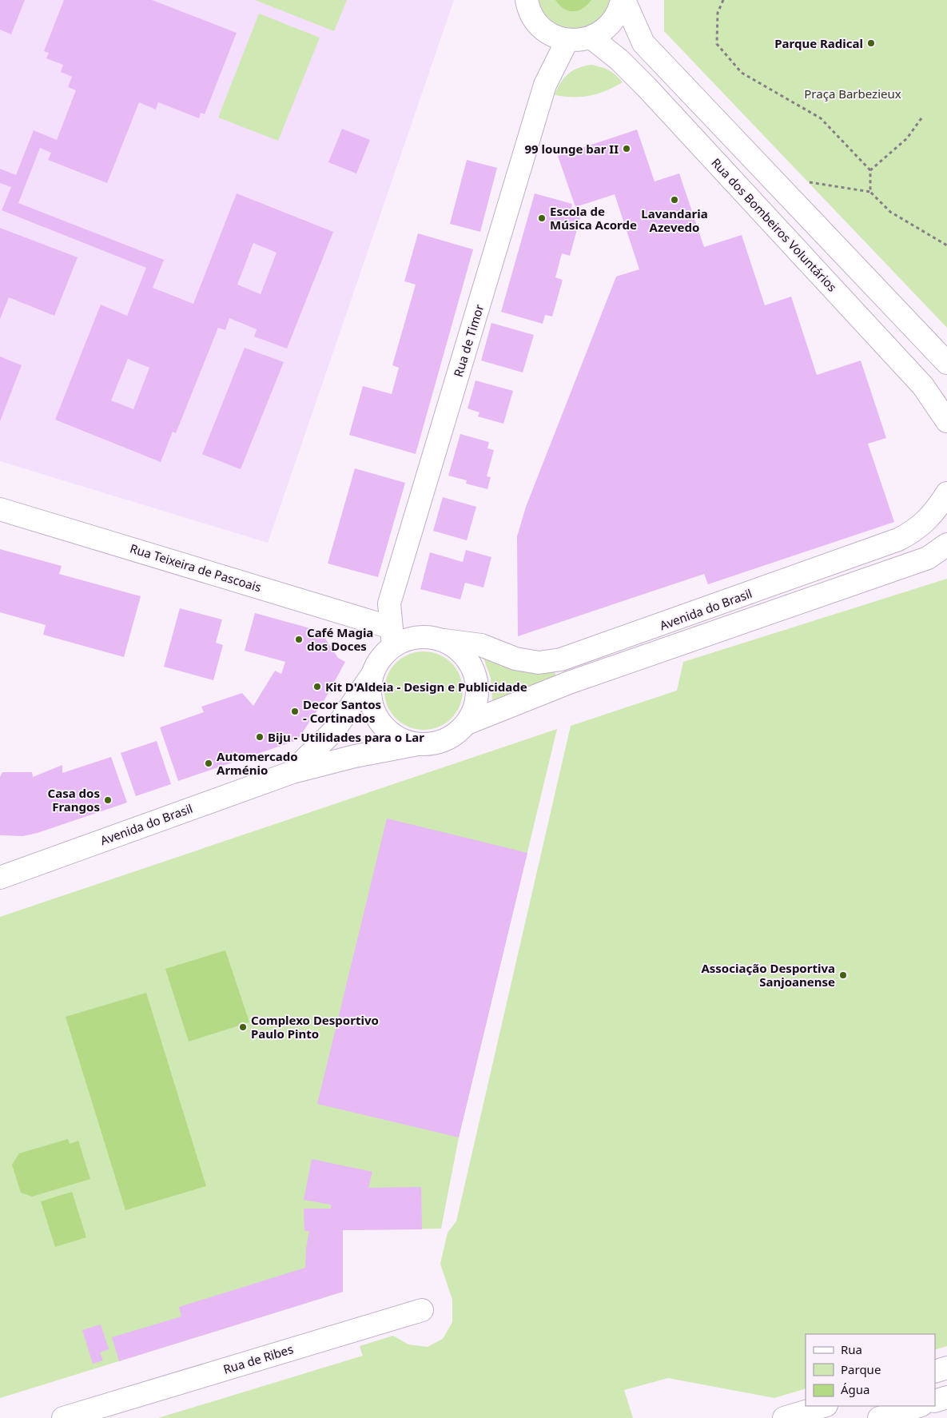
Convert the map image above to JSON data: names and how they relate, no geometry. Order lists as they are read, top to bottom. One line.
{"streets":{"street":["Rua dos Bombeiros Voluntários","Rua de Timor","Rua Teixeira de Pascoais","Avenida do Brasil","Rua de Ribes"]},"crossings":[["Rua de Timor","Rua Teixeira de Pascoais"],["Rua de Timor","Avenida do Brasil"],["Rua Teixeira de Pascoais","Avenida do Brasil"]],"parks":["Praça Barbezieux"],"places":["Parque Radical","99 lounge bar II","Lavandaria Azevedo","Escola de Música Acorde","Café Magia dos Doces","Kit D'Aldeia - Design e Publicidade","Decor Santos - Cortinados","Biju - Utilidades para o Lar","Automercado Arménio","Casa dos Frangos","Associação Desportiva Sanjoanense","Complexo Desportivo Paulo Pinto"],"legend":["Rua","Parque","Água"]}
